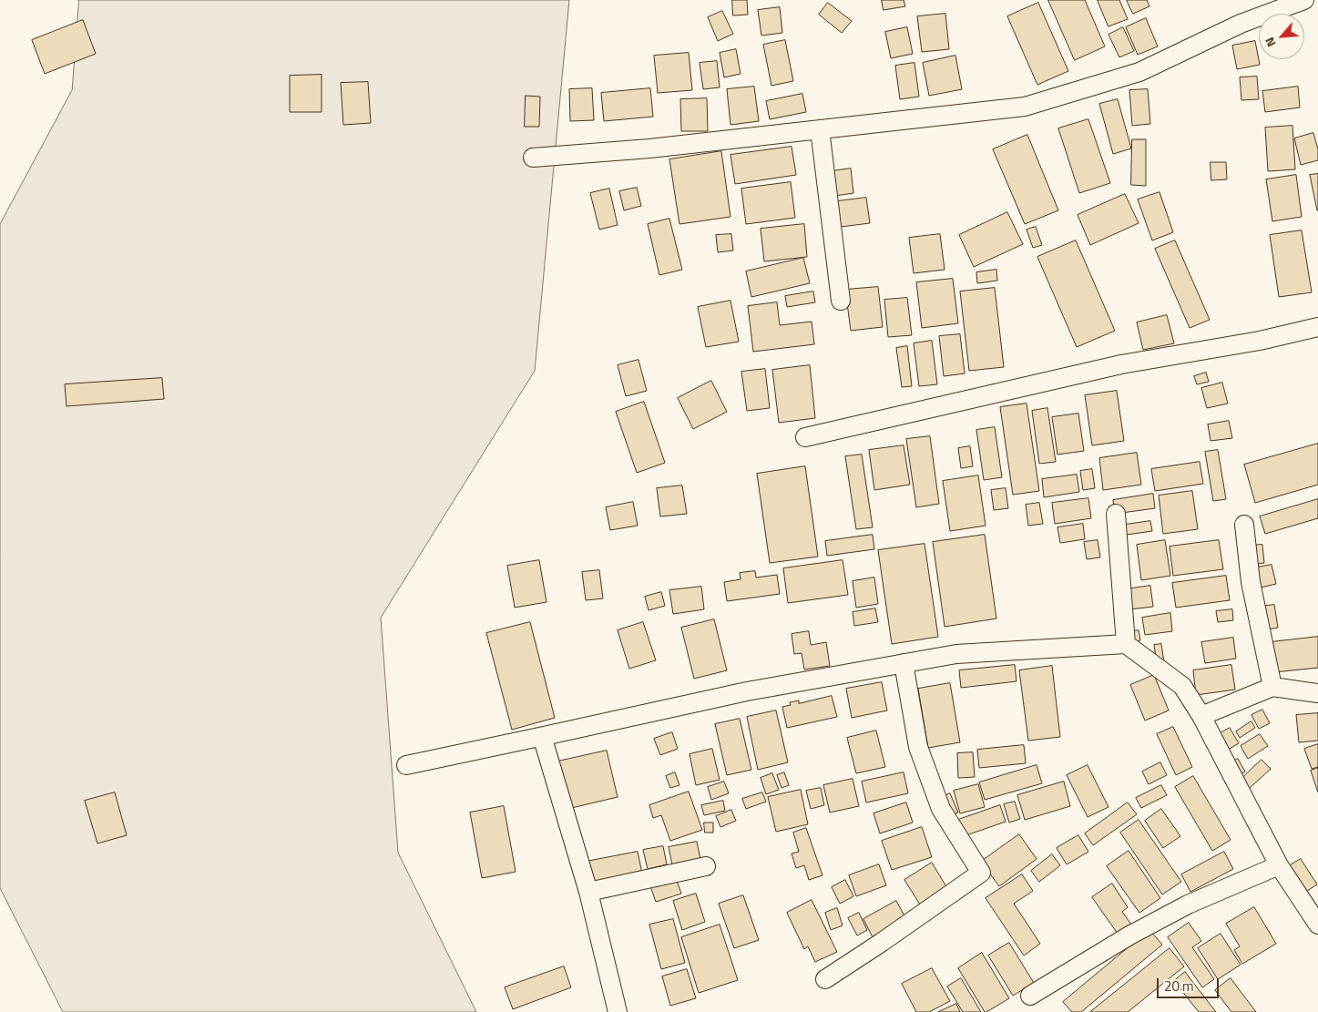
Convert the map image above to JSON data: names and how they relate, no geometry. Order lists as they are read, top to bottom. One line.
{"scale_bar":"20 m","north":"bottom left"}
